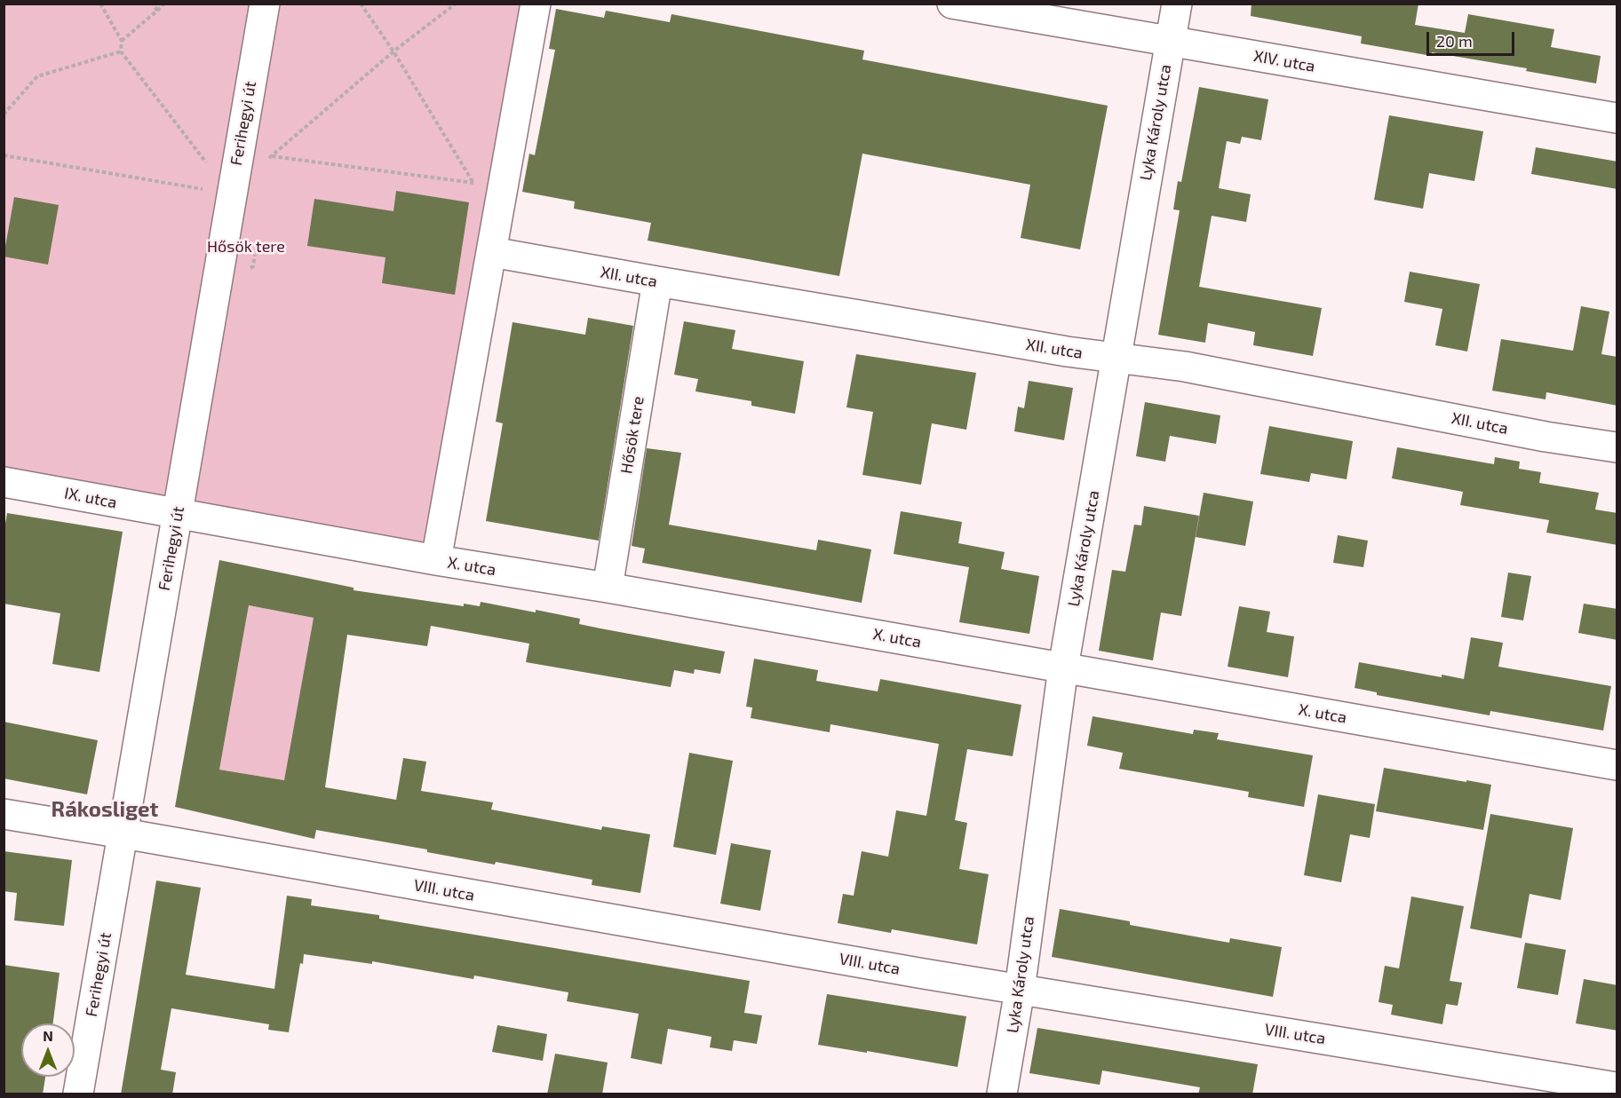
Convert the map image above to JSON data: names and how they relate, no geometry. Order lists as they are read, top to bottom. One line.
{"streets":{"street":["XIV. utca","Lyka Károly utca","Ferihegyi út","XII. utca","Hősök tere","IX. utca","X. utca","VIII. utca"]},"crossings":[["XIV. utca","Lyka Károly utca"],["Lyka Károly utca","XII. utca"],["Lyka Károly utca","X. utca"],["Lyka Károly utca","VIII. utca"],["Ferihegyi út","IX. utca"],["Ferihegyi út","X. utca"],["Ferihegyi út","VIII. utca"],["XII. utca","Hősök tere"],["Hősök tere","X. utca"],["IX. utca","X. utca"]],"districts":["Rákosliget"],"parks":["Hősök tere"],"scale_bar":"20 m","north":"top"}
